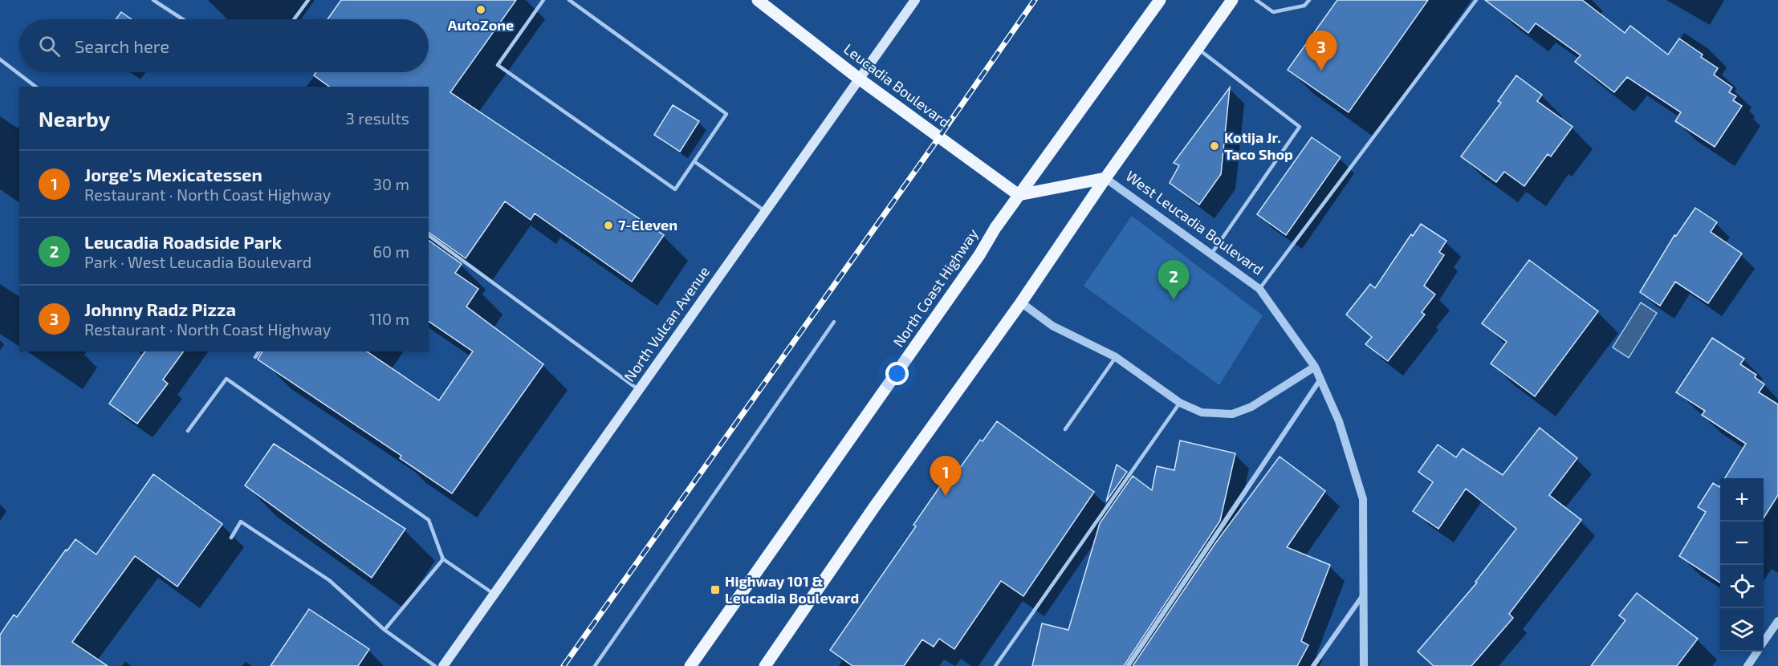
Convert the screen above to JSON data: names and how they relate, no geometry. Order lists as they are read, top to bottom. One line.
{"streets":{"main road":["Leucadia Boulevard","West Leucadia Boulevard","North Coast Highway","North Vulcan Avenue"]},"crossings":[["Leucadia Boulevard","West Leucadia Boulevard"],["Leucadia Boulevard","North Coast Highway"],["Leucadia Boulevard","North Vulcan Avenue"],["West Leucadia Boulevard","North Coast Highway"]],"places":{"other":["AutoZone","Kotija Jr. Taco Shop","7-Eleven"],"transit":["Highway 101 & Leucadia Boulevard"]},"page":{"search":"Search here","pins":["3","2","1"],"heading":["Nearby","3 results"],"list":[{"mark":"1","name":"Jorge's Mexicatessen","note":"Restaurant · North Coast Highway","value":"30 m"},{"mark":"2","name":"Leucadia Roadside Park","note":"Park · West Leucadia Boulevard","value":"60 m"},{"mark":"3","name":"Johnny Radz Pizza","note":"Restaurant · North Coast Highway","value":"110 m"}],"map_buttons":["+","−"]}}
